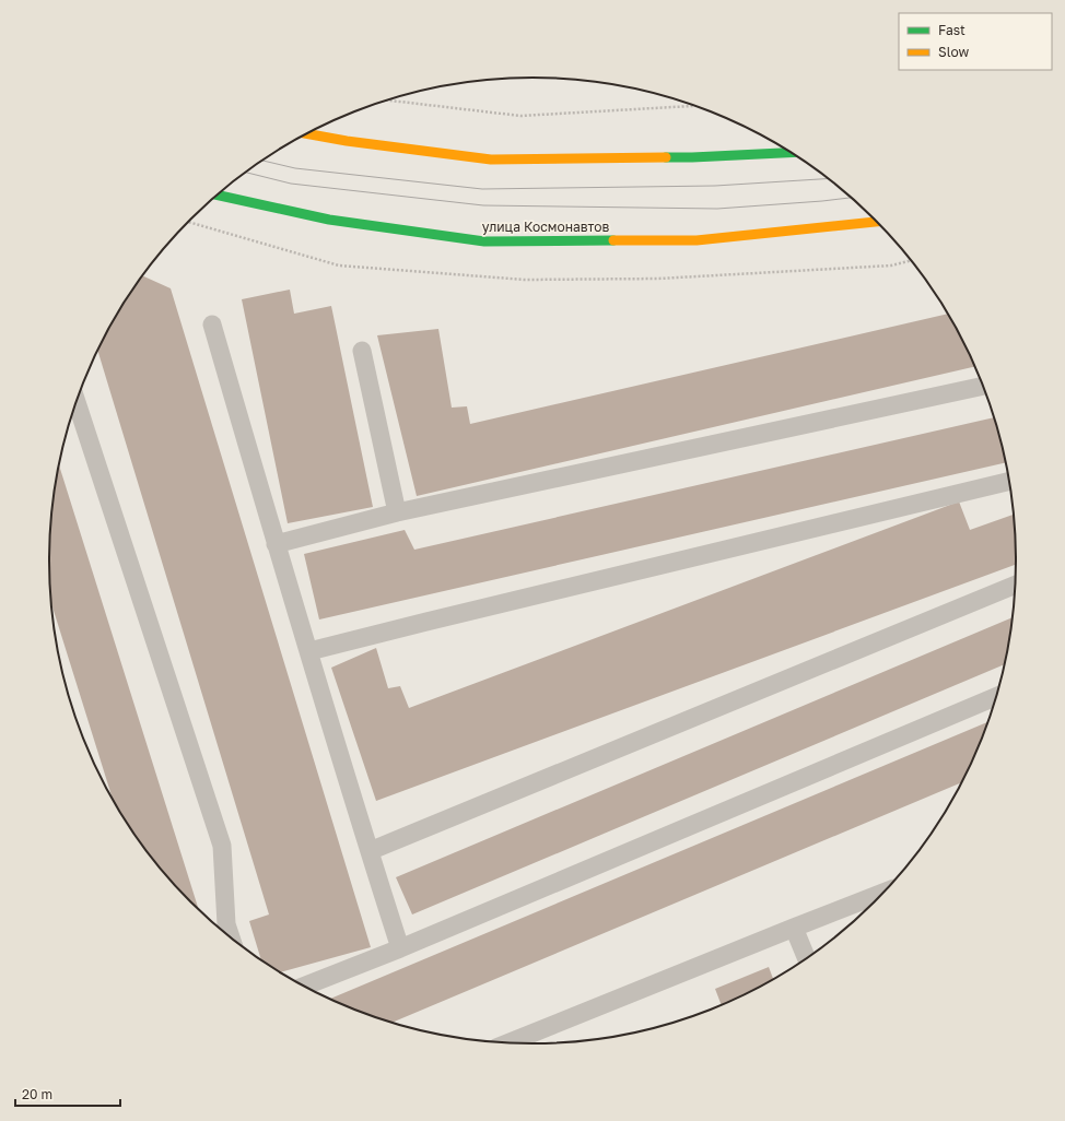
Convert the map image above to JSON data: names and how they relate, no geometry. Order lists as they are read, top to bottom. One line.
{"streets":{"main road":["улица Космонавтов"]},"legend":["Fast","Slow"],"scale_bar":"20 m"}
